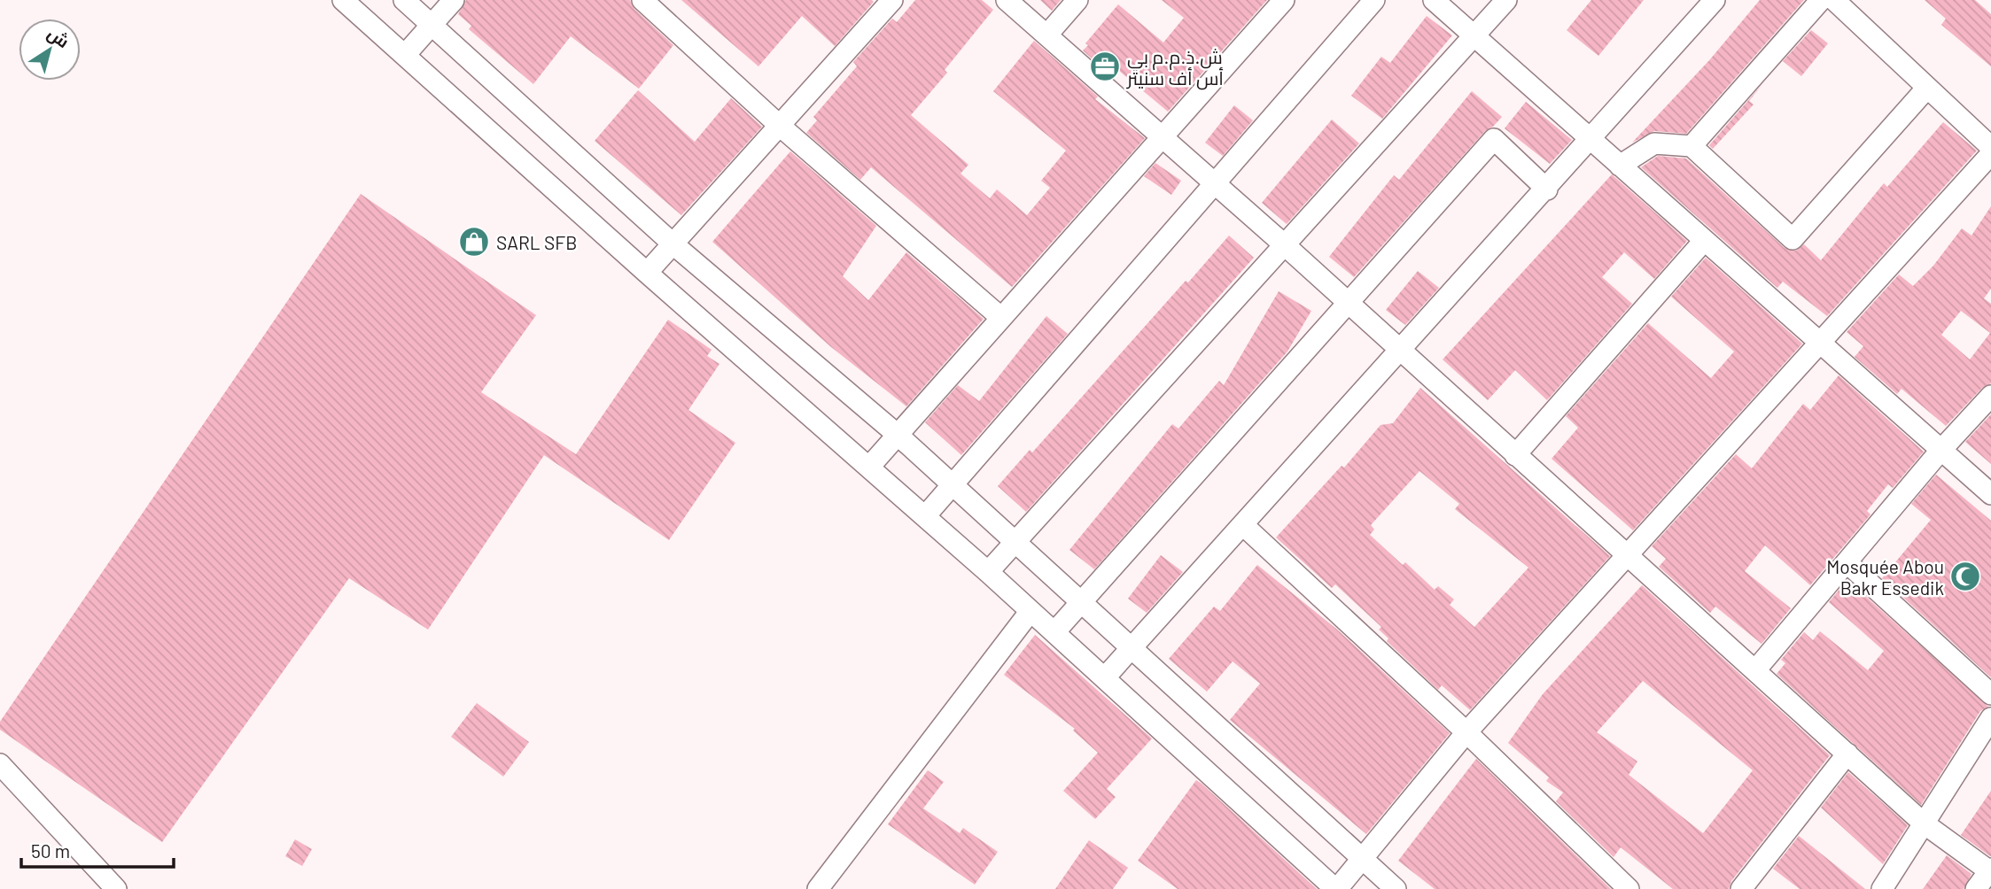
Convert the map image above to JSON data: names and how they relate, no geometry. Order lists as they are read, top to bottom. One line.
{"places":{"office":["ش.ذ.م.م بي أس أف سنيتر"],"shop":["SARL SFB"],"mosque":["Mosquée Abou Bakr Essedik"]},"scale_bar":"50 m","north":"top right"}
